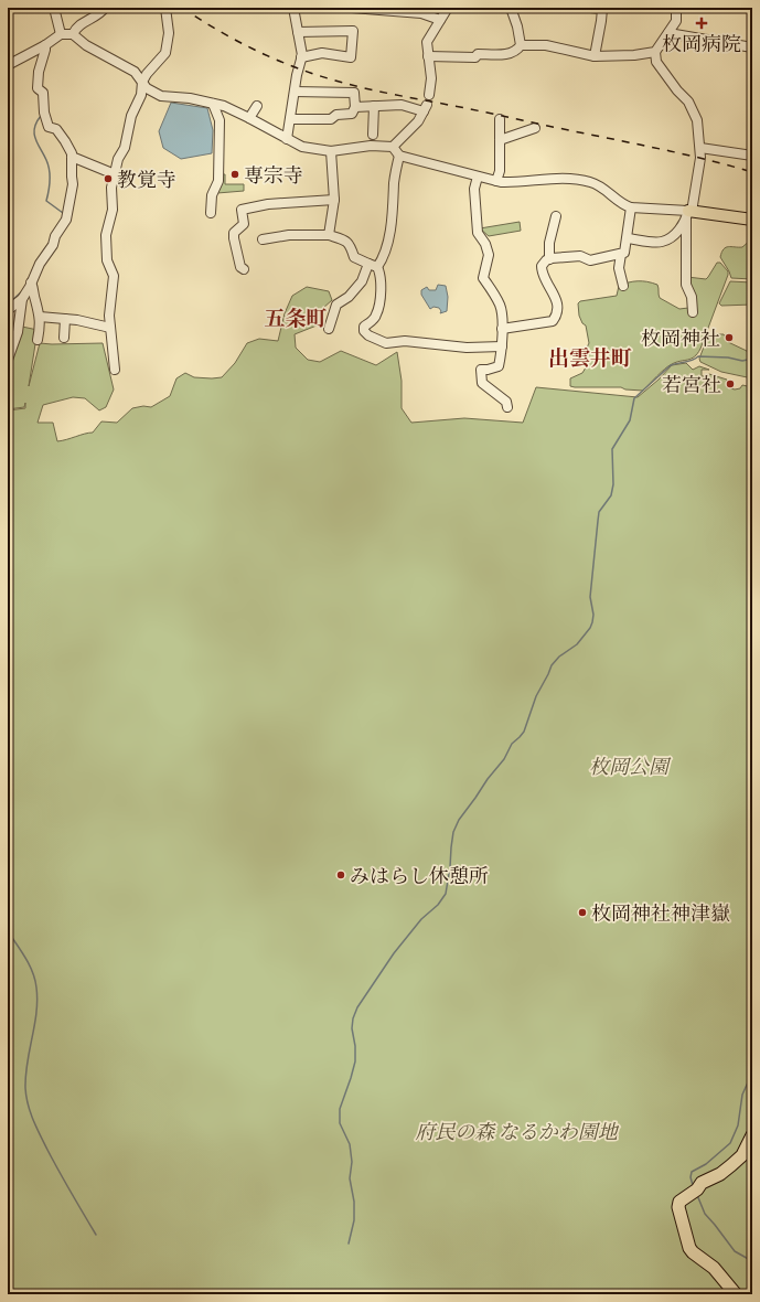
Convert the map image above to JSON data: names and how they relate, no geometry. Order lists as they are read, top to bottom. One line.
{"districts":["五条町","出雲井町"],"parks":["枚岡公園","府民の森 なるかわ園地"],"places":{"health":["枚岡病院"],"other":["専宗寺","教覚寺","枚岡神社","若宮社","みはらし休憩所","枚岡神社神津嶽"]}}
